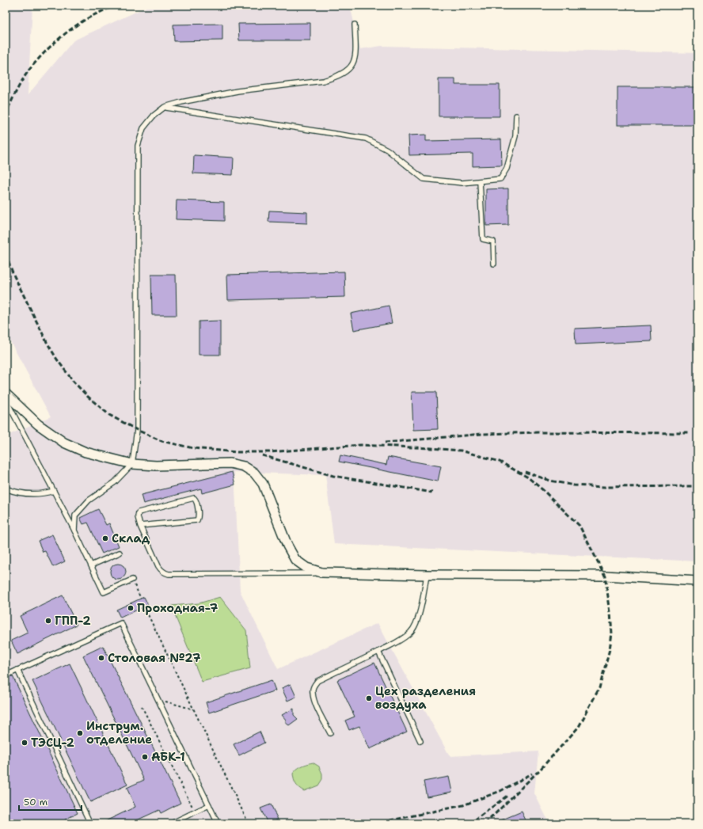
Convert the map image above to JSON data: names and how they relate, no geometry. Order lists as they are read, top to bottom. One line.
{"places":["Склад","Проходная-7","ГПП-2","Столовая №27","Цех разделения воздуха","Инструм. отделение","ТЭСЦ-2","АБК-1"],"scale_bar":"50 m"}
